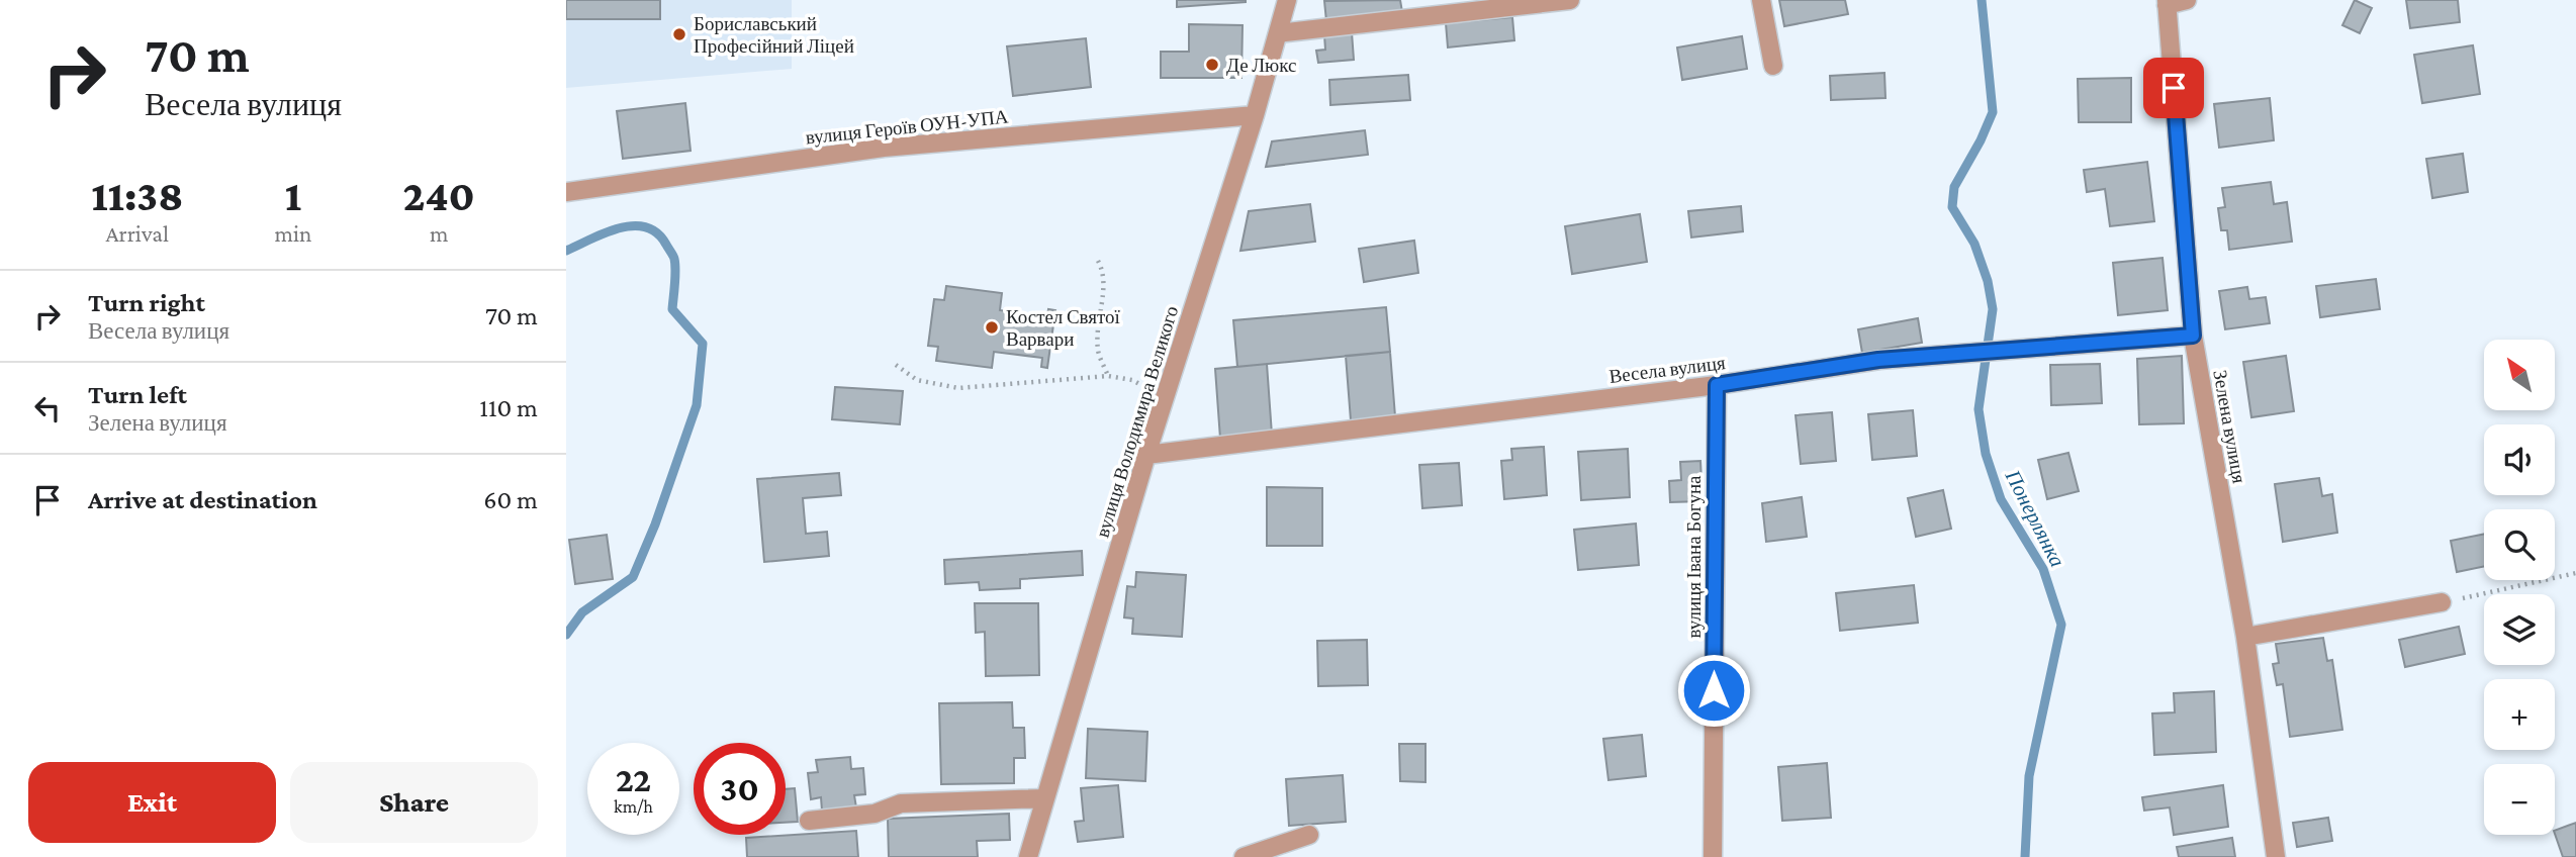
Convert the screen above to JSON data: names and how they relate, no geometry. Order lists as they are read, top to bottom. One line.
{"streets":{"street":["вулиця Героїв ОУН-УПА","Весела вулиця","вулиця Володимира Великого","Зелена вулиця","вулиця Івана Богуна"]},"crossings":[["вулиця Героїв ОУН-УПА","вулиця Володимира Великого"],["Весела вулиця","вулиця Володимира Великого"],["Весела вулиця","Зелена вулиця"],["Весела вулиця","вулиця Івана Богуна"]],"water":["Понерлянка"],"places":["Бориславський Професійний Ліцей","Де Люкс","Костел Святої Варвари"],"north":"top left","page":{"turn":["70 m","Весела вулиця"],"eta":["11:38","Arrival","1","min","240","m"],"list":[{"name":"Turn right","note":"Весела вулиця","value":"70 m"},{"name":"Turn left","note":"Зелена вулиця","value":"110 m"},{"name":"Arrive at destination","value":"60 m"}],"map_buttons":["+","−"],"speed":"22 km/h","limit":"30","buttons":["Exit","Share"]}}
